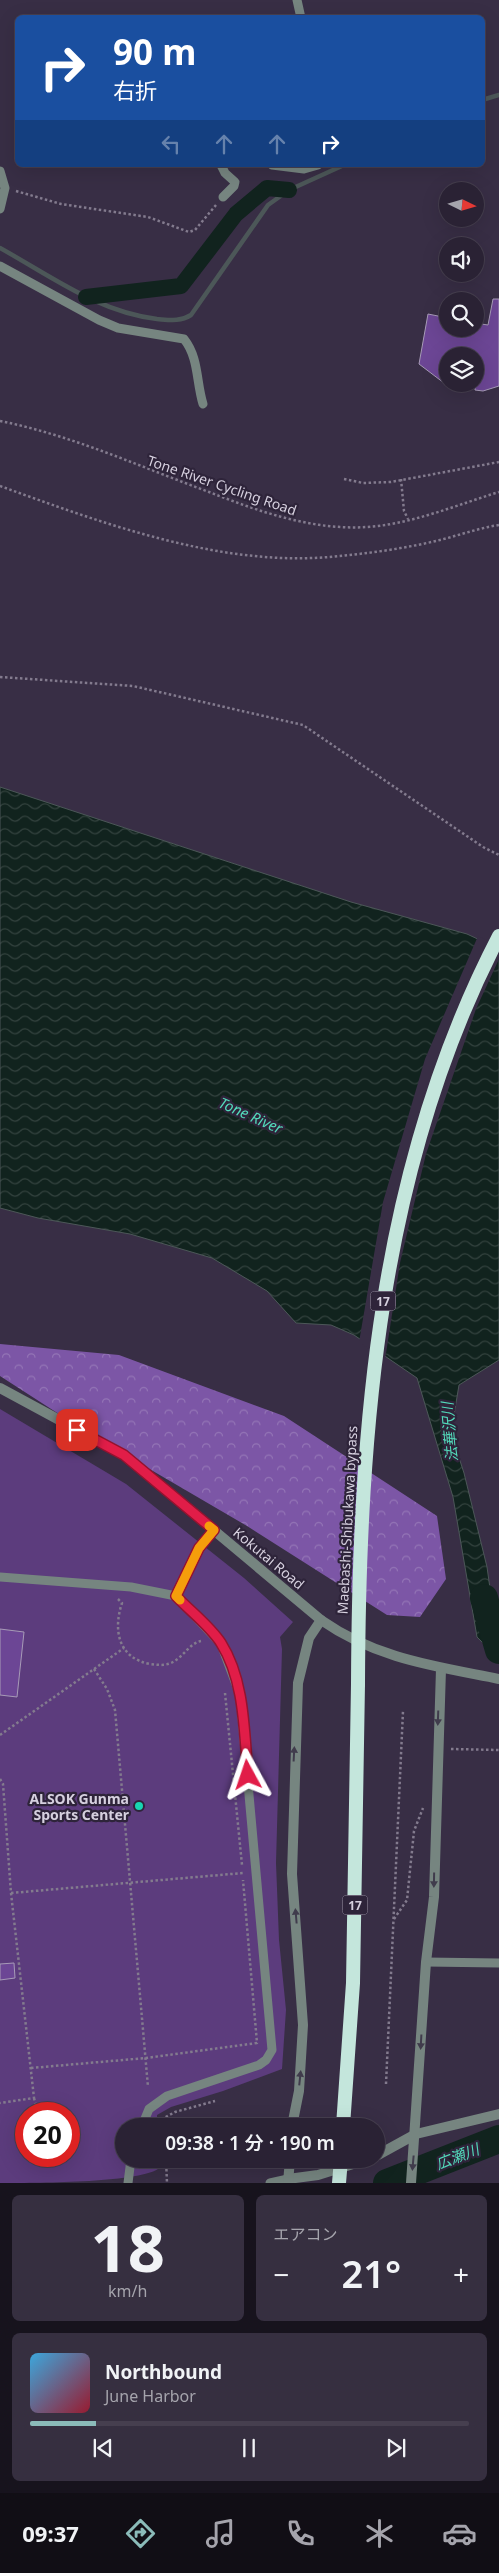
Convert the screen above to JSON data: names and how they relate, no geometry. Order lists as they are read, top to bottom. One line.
{"streets":{"highway":["17","Maebashi-Shibukawa bypass"],"street":["Kokutai Road"],"path":["Tone River Cycling Road"]},"water":["Tone River","法華沢川","広瀬川"],"places":["ALSOK Gunma Sports Center"],"north":"right","page":{"turn":["90 m","右折"],"limit":"20","trip":"09:38 · 1 分 · 190 m","tile":[["18","km/h"],"エアコン"],"heat":["−","21°","+"],"song":["Northbound","June Harbor"],"tabs":"09:37"}}
